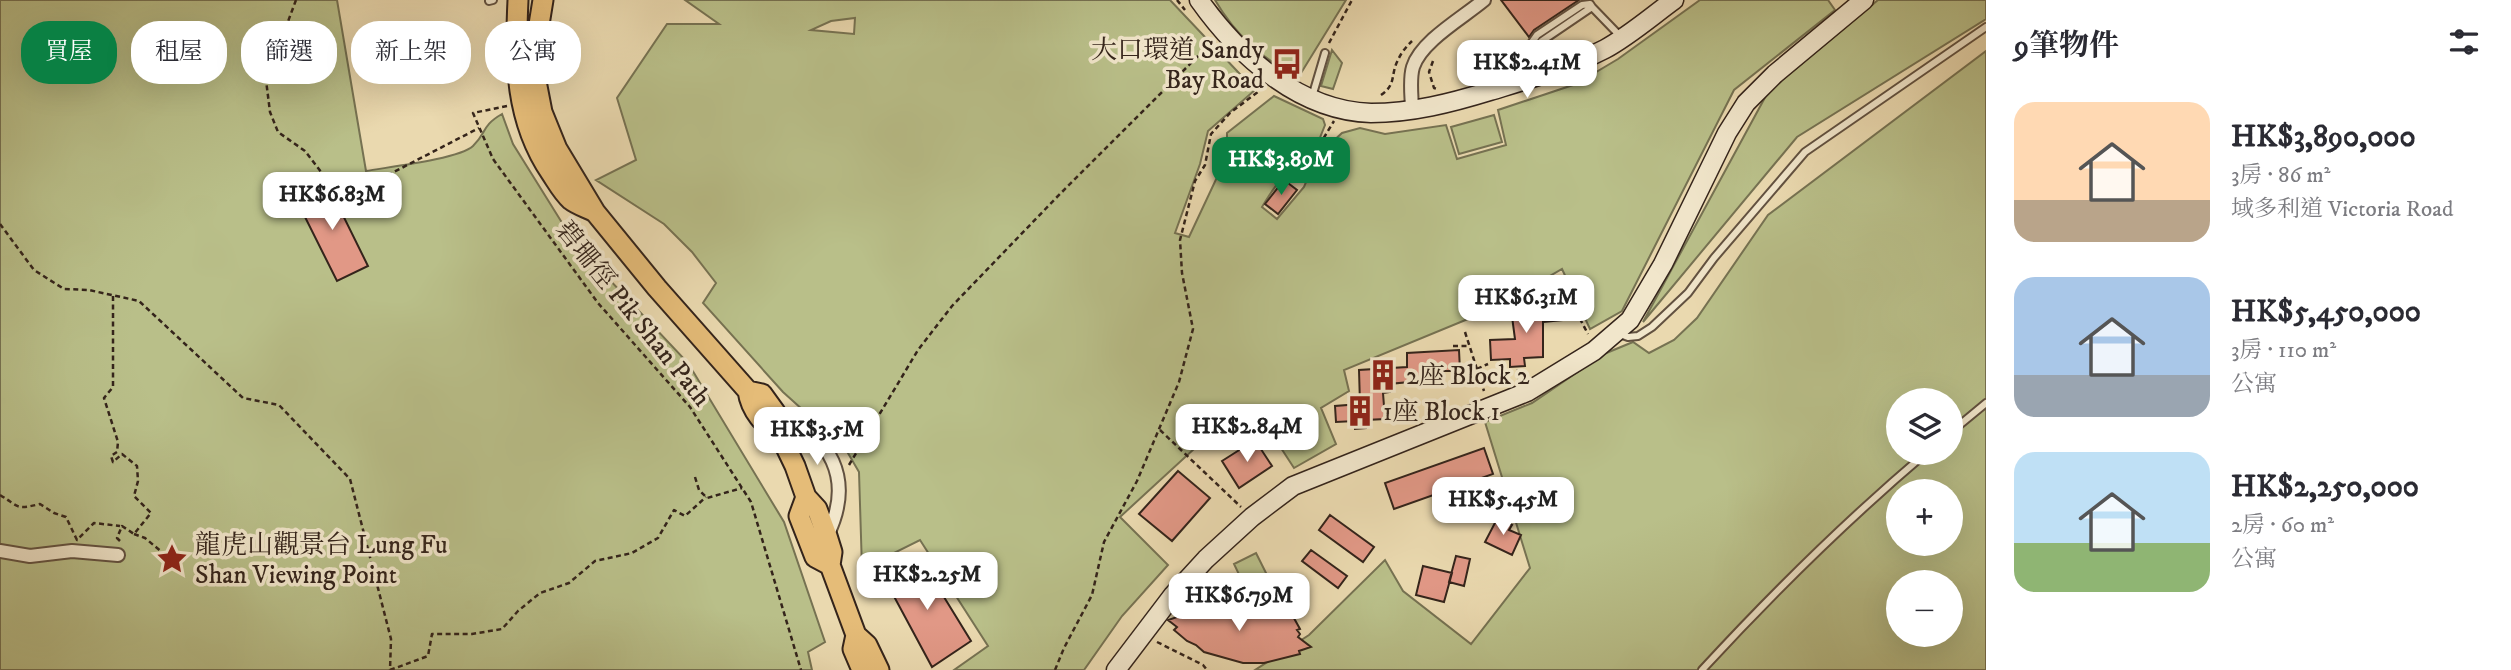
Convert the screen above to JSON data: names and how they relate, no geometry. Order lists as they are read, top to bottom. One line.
{"streets":{"path":["碧珊徑 Pik Shan Path"]},"places":{"bus stop":["大口環道 Sandy Bay Road"],"building":["2座 Block 2","1座 Block 1"],"place":["龍虎山觀景台 Lung Fu Shan Viewing Point"]},"page":{"heading":"9筆物件","chip":["買屋","租屋","篩選","新上架","公寓"],"price":["HK$2.41M","HK$3.89M","HK$6.83M","HK$6.31M","HK$2.84M","HK$3.5M","HK$5.45M","HK$2.25M","HK$6.79M"],"list":[{"name":"HK$3,890,000","note":"3房 · 86 m² · 域多利道 Victoria Road"},{"name":"HK$5,450,000","note":"3房 · 110 m² · 公寓"},{"name":"HK$2,250,000","note":"2房 · 60 m² · 公寓"}],"map_buttons":["+","−"]}}
